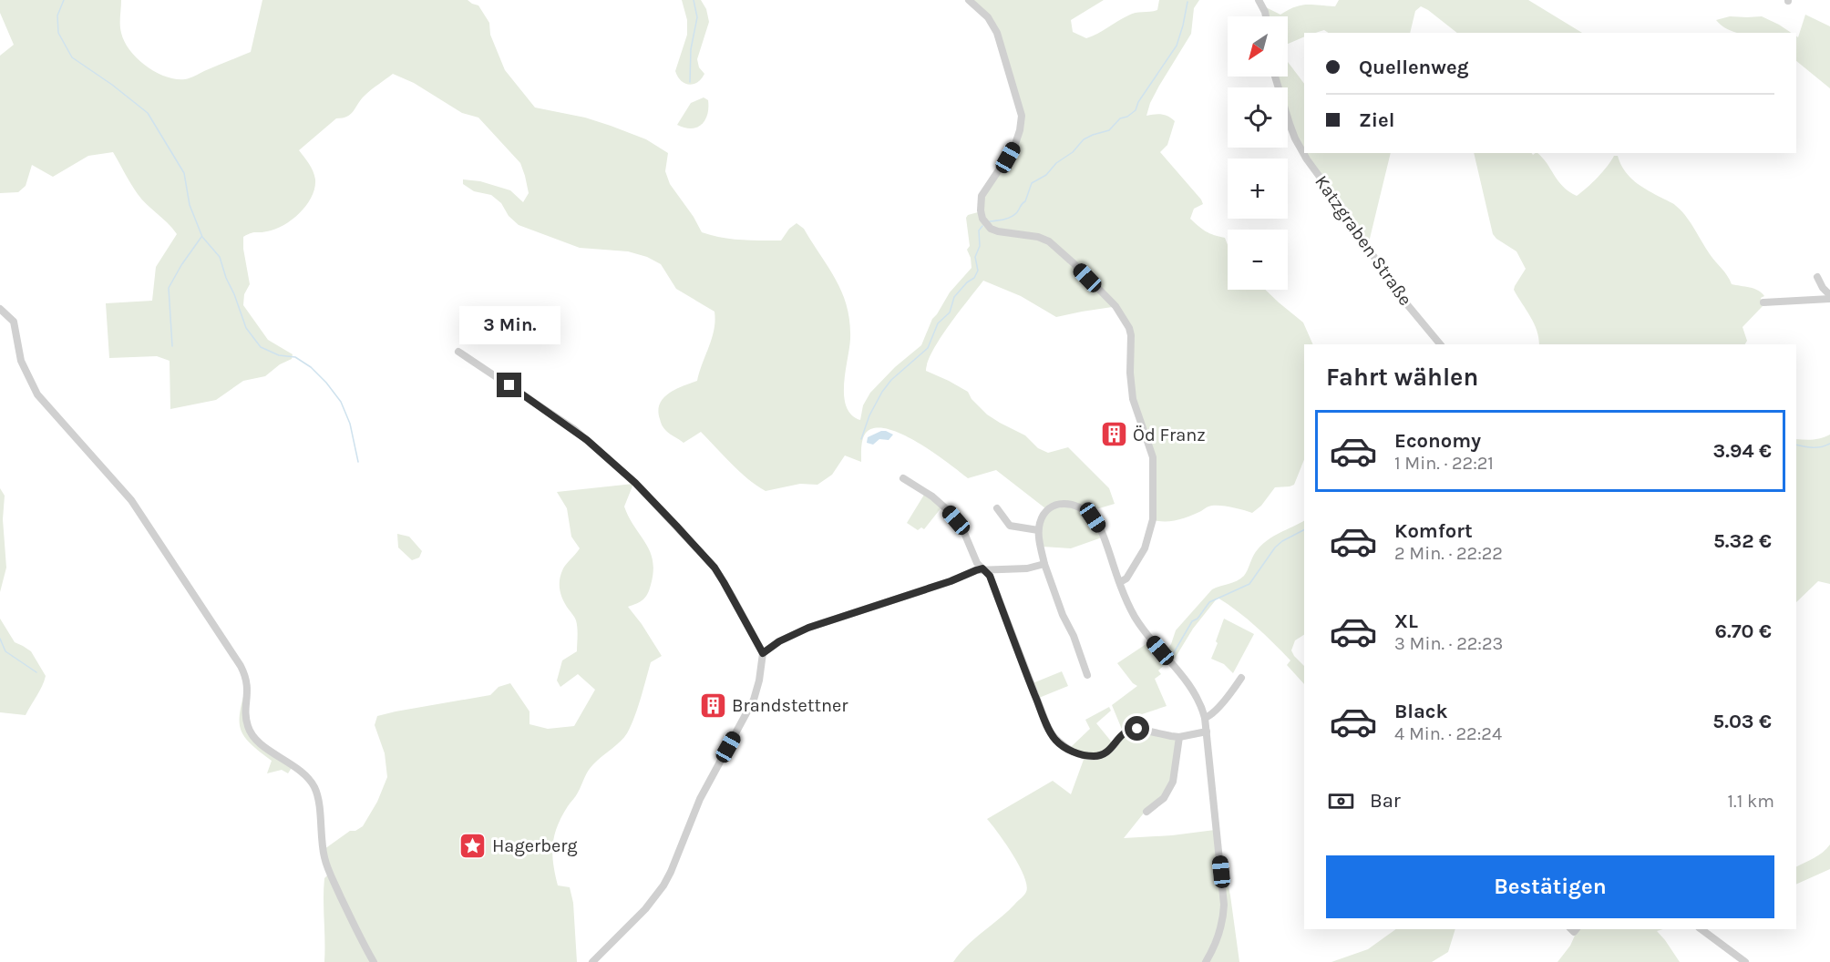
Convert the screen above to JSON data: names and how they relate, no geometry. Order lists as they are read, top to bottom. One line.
{"streets":{"street":["Katzgraben Straße"]},"places":{"building":["Öd Franz","Brandstettner"],"place":["Hagerberg"]},"north":"bottom left","page":{"map_buttons":["+","−"],"banner":["Quellenweg","Ziel"],"bubble":"3 Min.","heading":"Fahrt wählen","list":[{"name":"Economy","note":"1 Min. · 22:21","value":"3.94 €"},{"name":"Komfort","note":"2 Min. · 22:22","value":"5.32 €"},{"name":"XL","note":"3 Min. · 22:23","value":"6.70 €"},{"name":"Black","note":"4 Min. · 22:24","value":"5.03 €"}],"pay":["Bar","1.1 km"],"buttons":"Bestätigen"}}
